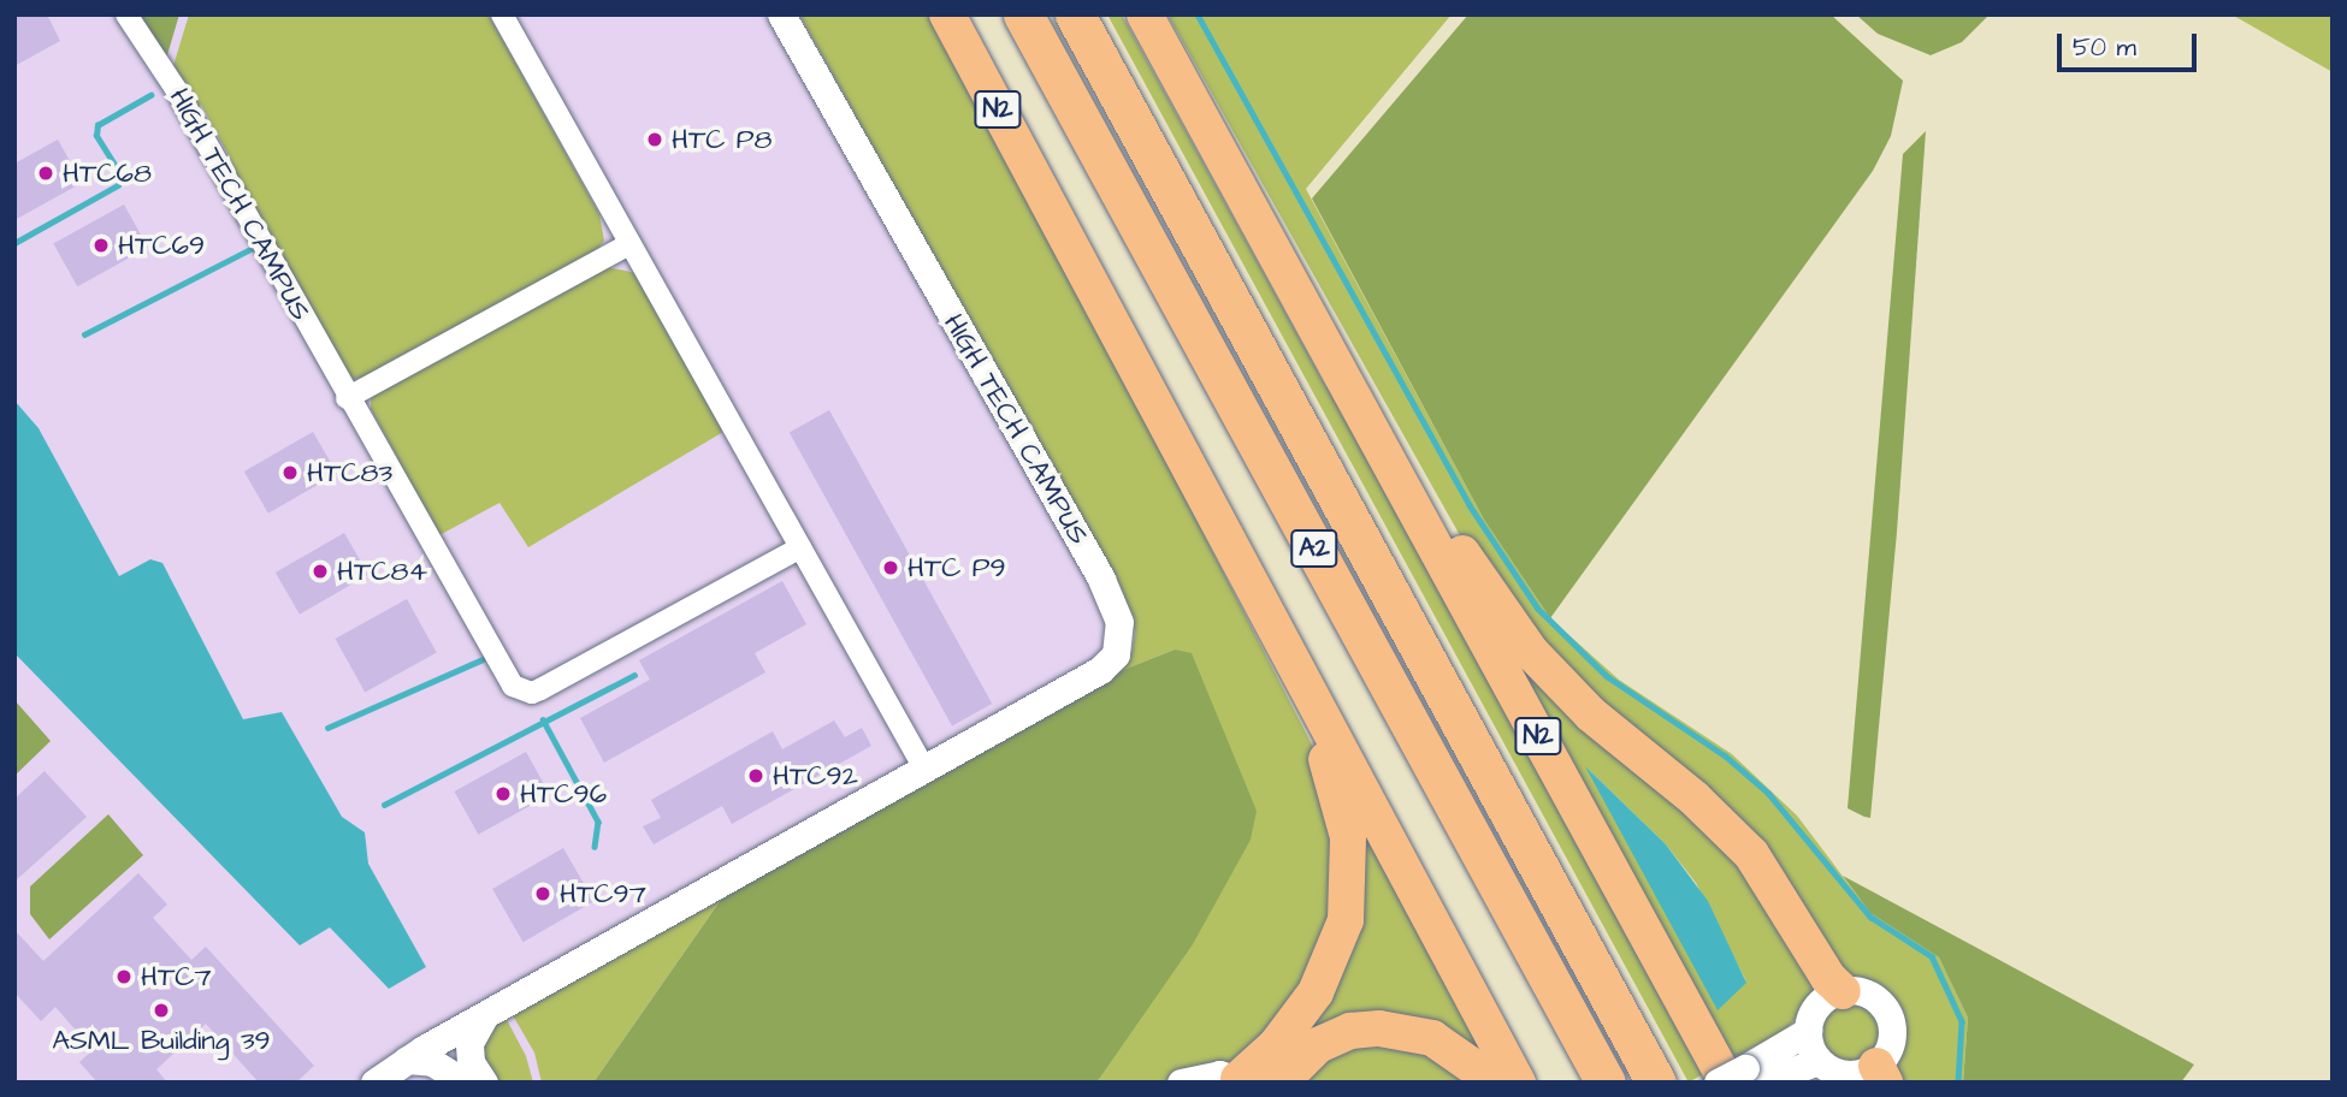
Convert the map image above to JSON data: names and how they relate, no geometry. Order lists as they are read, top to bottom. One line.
{"streets":{"highway":["N2","A2"],"street":["HIGH TECH CAMPUS"]},"places":["HTC P8","HTC68","HTC69","HTC83","HTC P9","HTC84","HTC92","HTC96","HTC97","HTC7","ASML Building 39"],"scale_bar":"50 m"}
